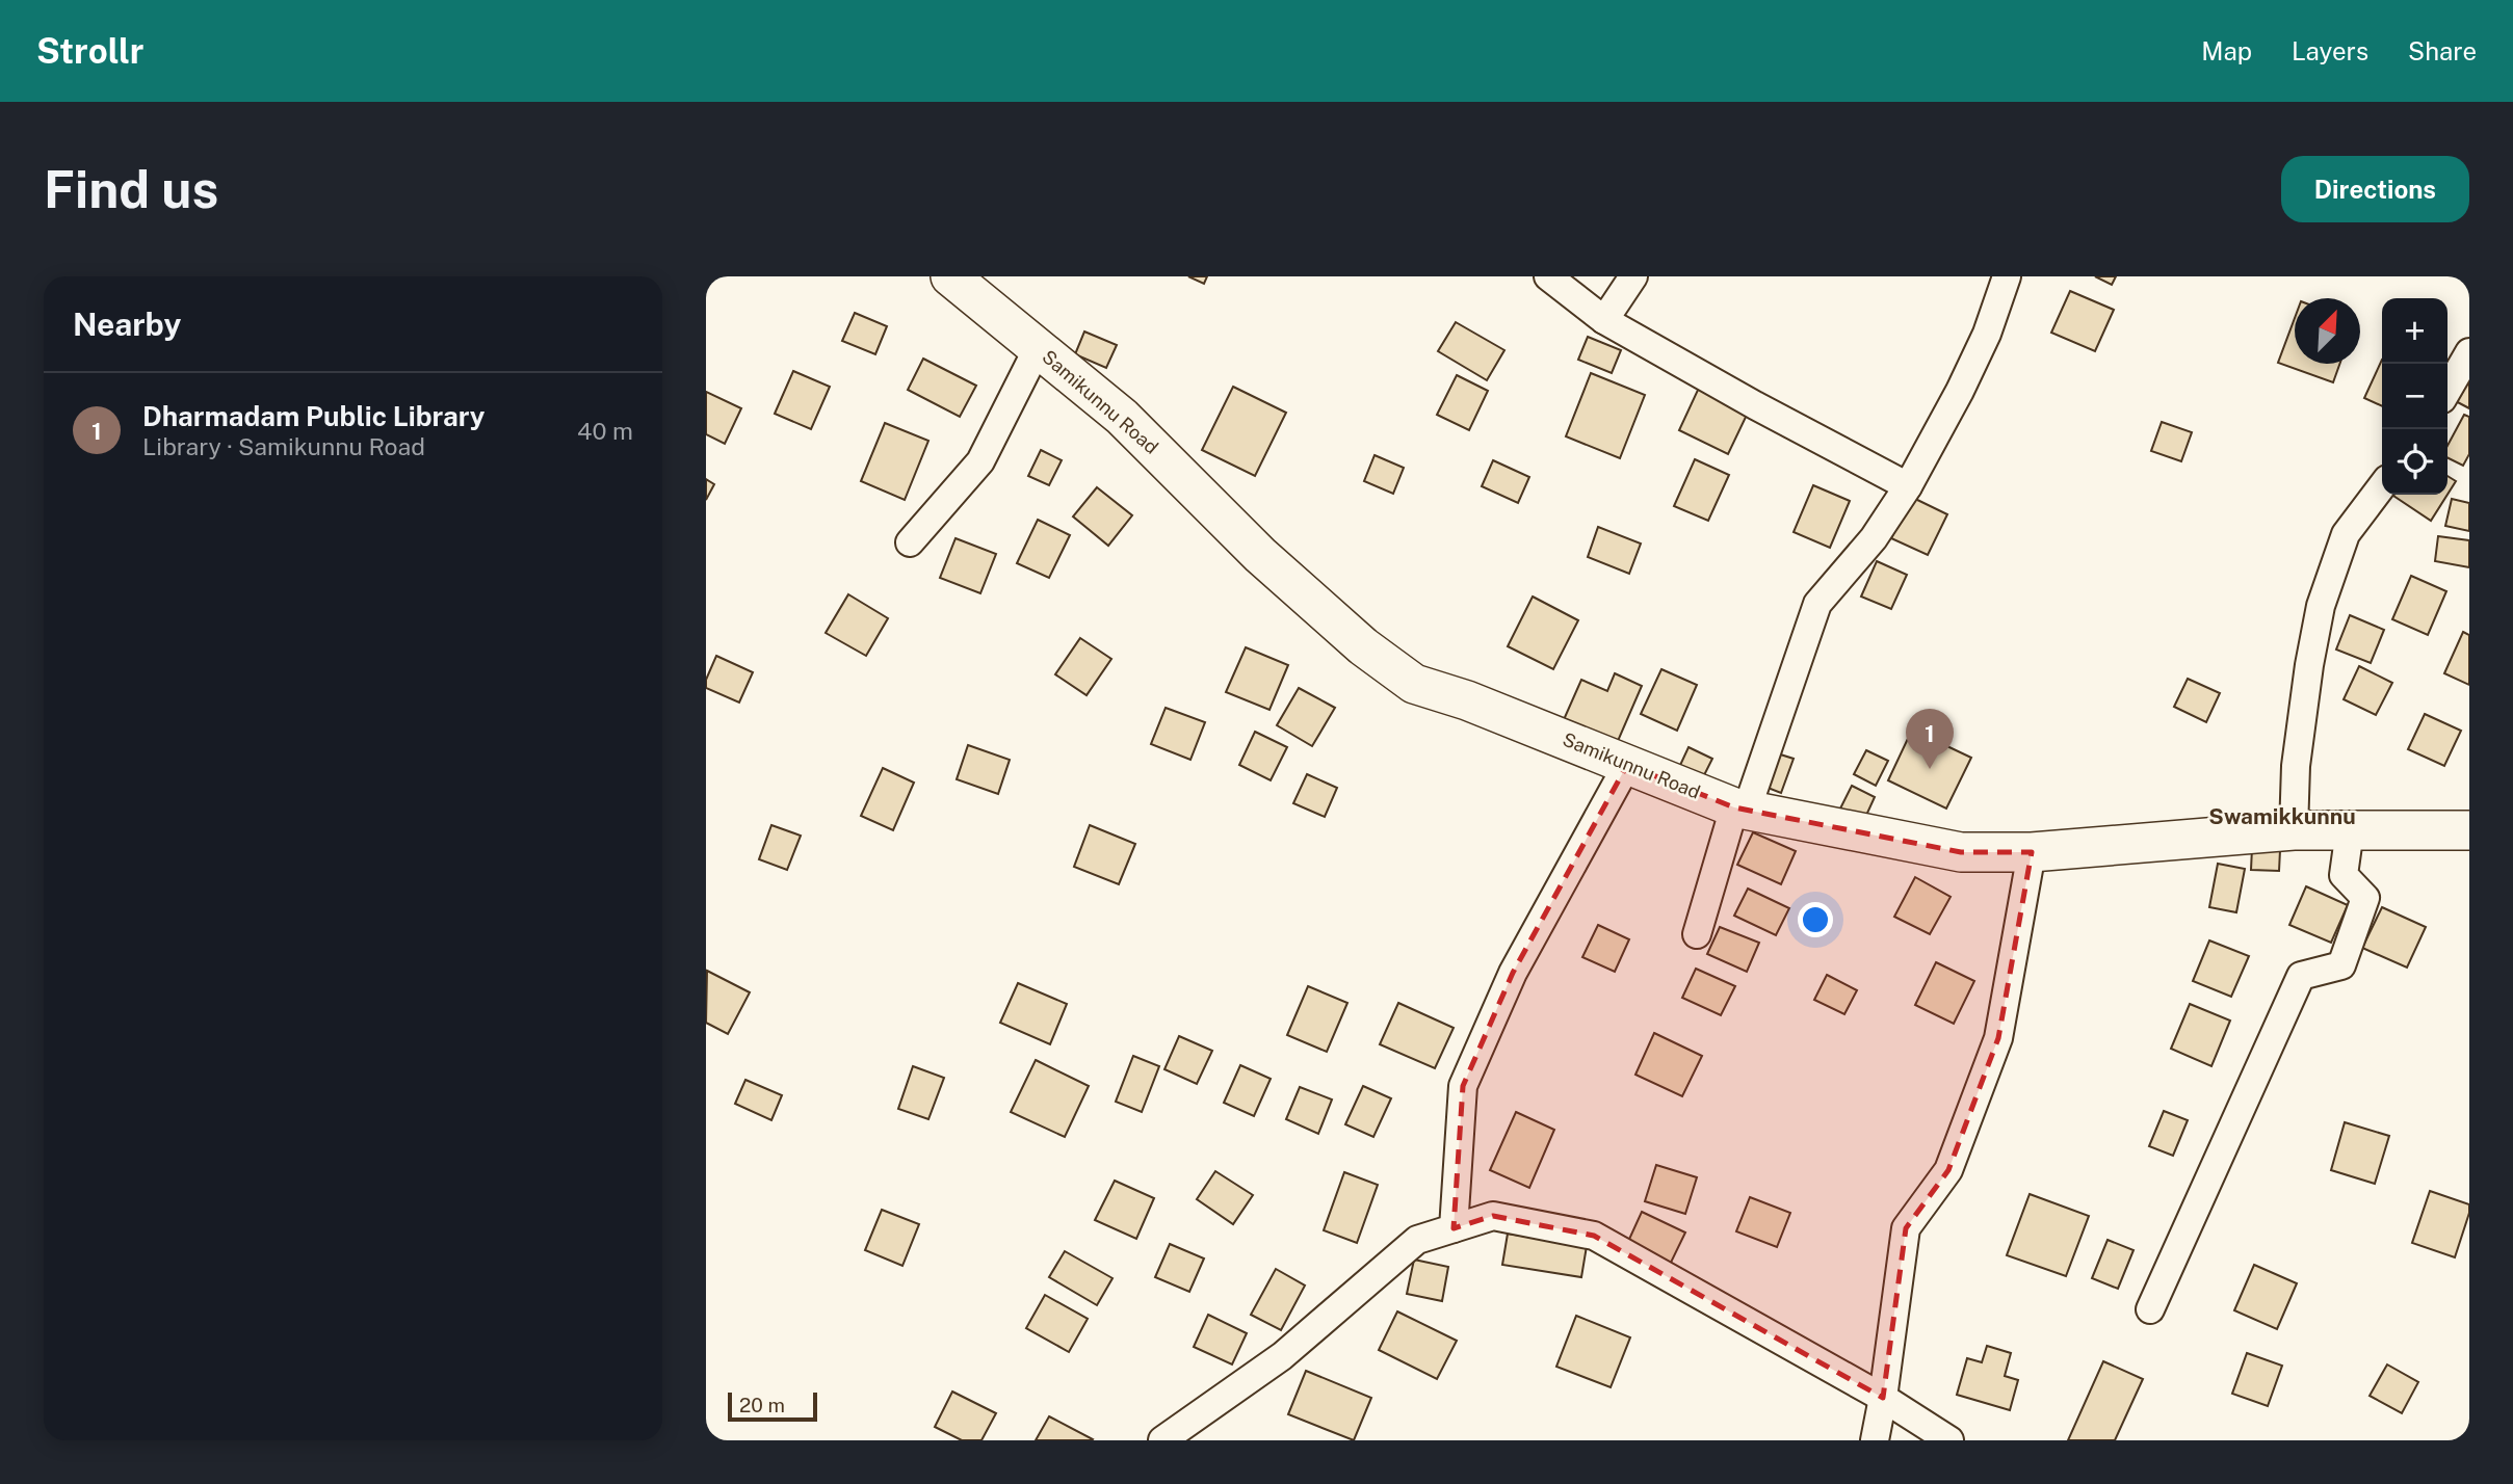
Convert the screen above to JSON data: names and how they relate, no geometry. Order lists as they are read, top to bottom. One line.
{"streets":{"main road":["Samikunnu Road"]},"districts":["Swamikkunnu"],"scale_bar":"20 m","north":"top right","page":{"header":"Strollr","nav":["Map","Layers","Share"],"buttons":"Directions","title":"Find us","heading":"Nearby","map_buttons":["+","−"],"list":[{"mark":"1","name":"Dharmadam Public Library","note":"Library · Samikunnu Road","value":"40 m"}],"pins":"1","scale":"20 m"}}
